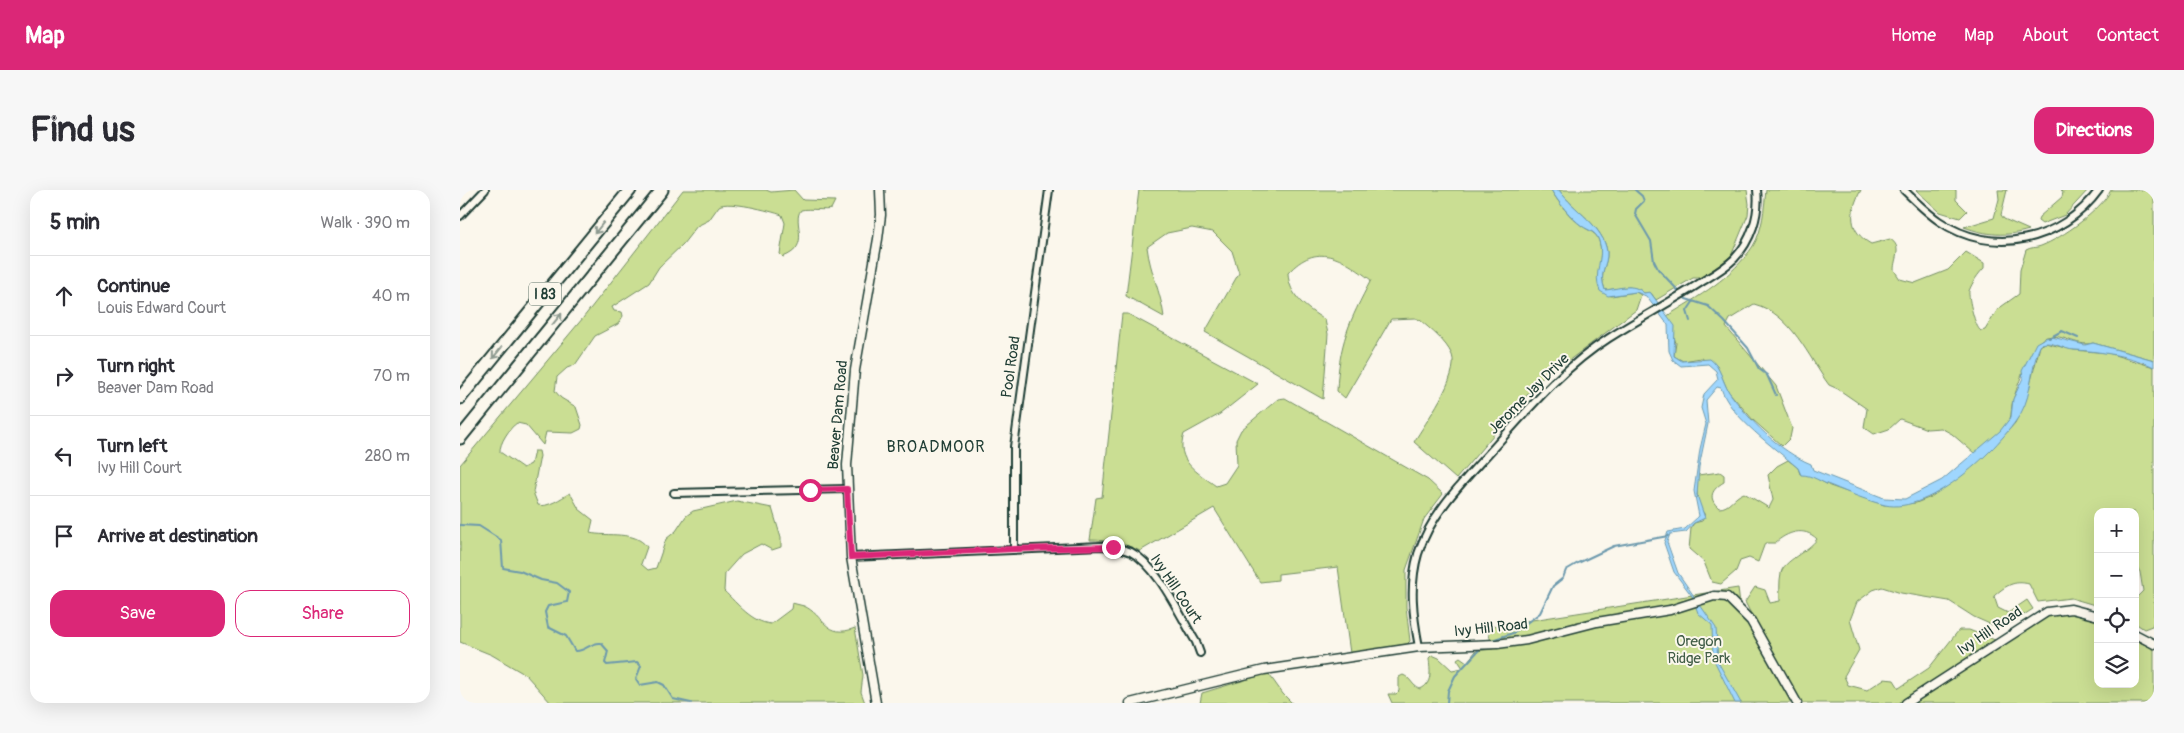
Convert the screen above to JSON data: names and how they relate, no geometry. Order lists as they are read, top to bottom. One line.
{"streets":{"highway":["I 83"],"street":["Pool Road","Jerome Jay Drive","Beaver Dam Road","Ivy Hill Court","Ivy Hill Road"]},"crossings":[["Pool Road","Ivy Hill Court"],["Jerome Jay Drive","Ivy Hill Road"],["Beaver Dam Road","Ivy Hill Court"]],"districts":["BROADMOOR"],"parks":["Oregon Ridge Park"],"page":{"header":"Map","nav":["Home","Map","About","Contact"],"buttons":["Directions",["Save","Share"]],"title":"Find us","heading":["5 min","Walk · 390 m"],"list":[["Continue","Louis Edward Court","40 m"],["Turn right","Beaver Dam Road","70 m"],["Turn left","Ivy Hill Court","280 m"],"Arrive at destination"],"map_buttons":["+","−"]}}
